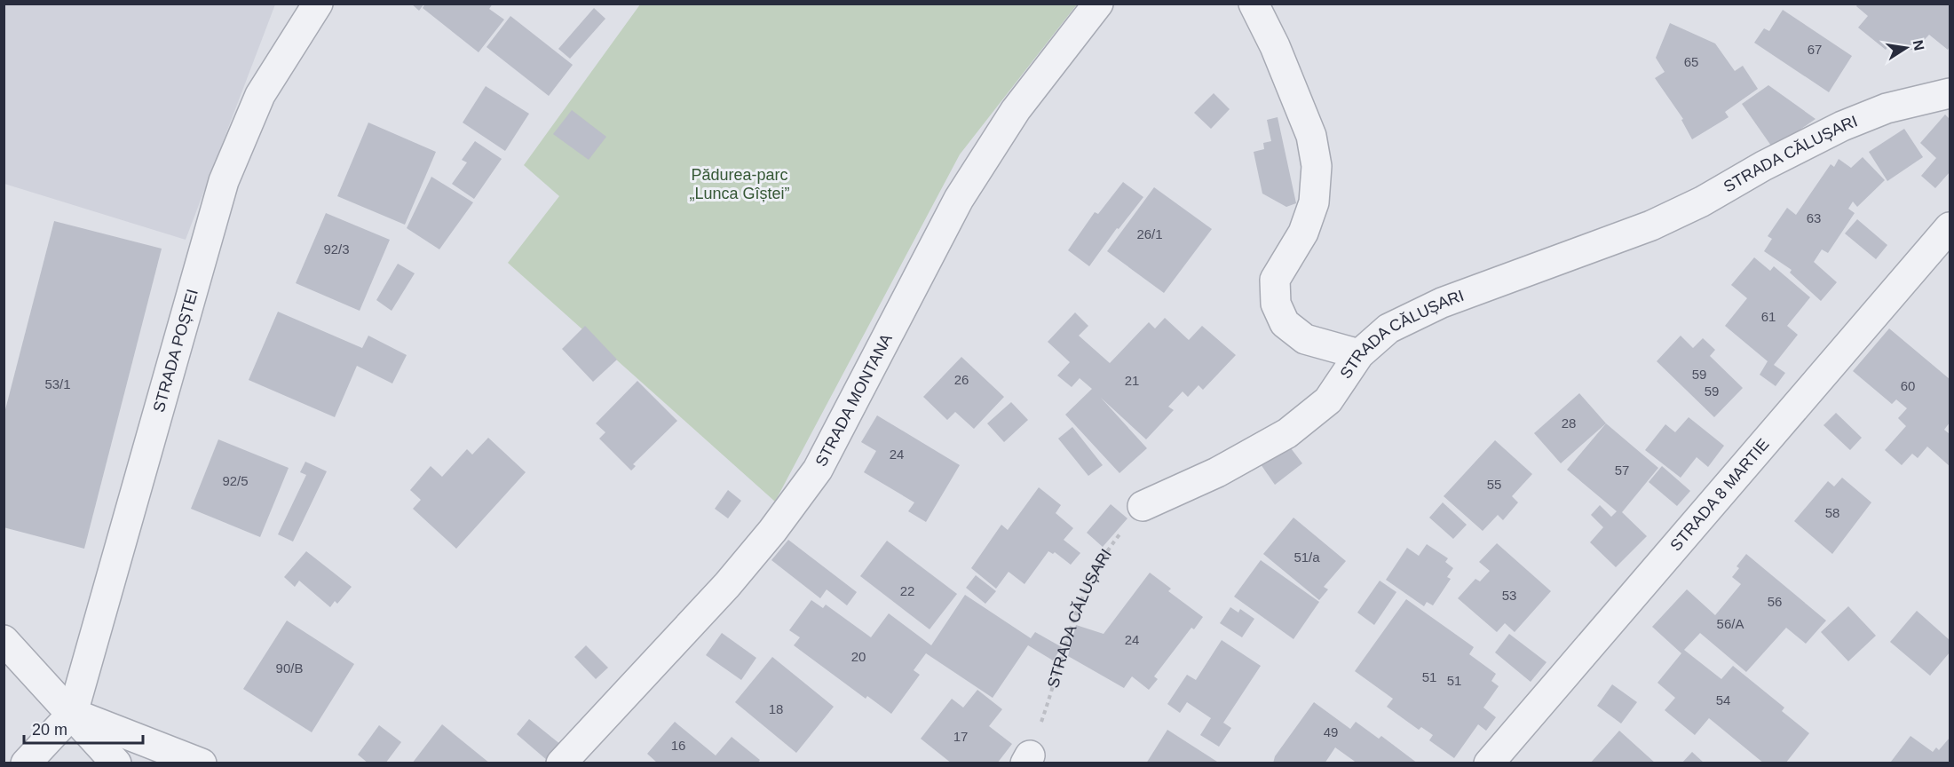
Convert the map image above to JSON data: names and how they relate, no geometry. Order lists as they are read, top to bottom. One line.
{"streets":{"street":["STRADA CĂLUȘARI","STRADA POȘTEI","STRADA MONTANA","STRADA 8 MARTIE"]},"parks":["Pădurea-parc „Lunca Gîștei”"],"house_numbers":["67","65","63","26/1","92/3","61","59","26","21","53/1","60","59","28","24","57","92/5","55","58","51/a","22","53","56","56/A","24","20","90/B","51","51","54","18","49","17","16"],"scale_bar":"20 m","north":"right"}
